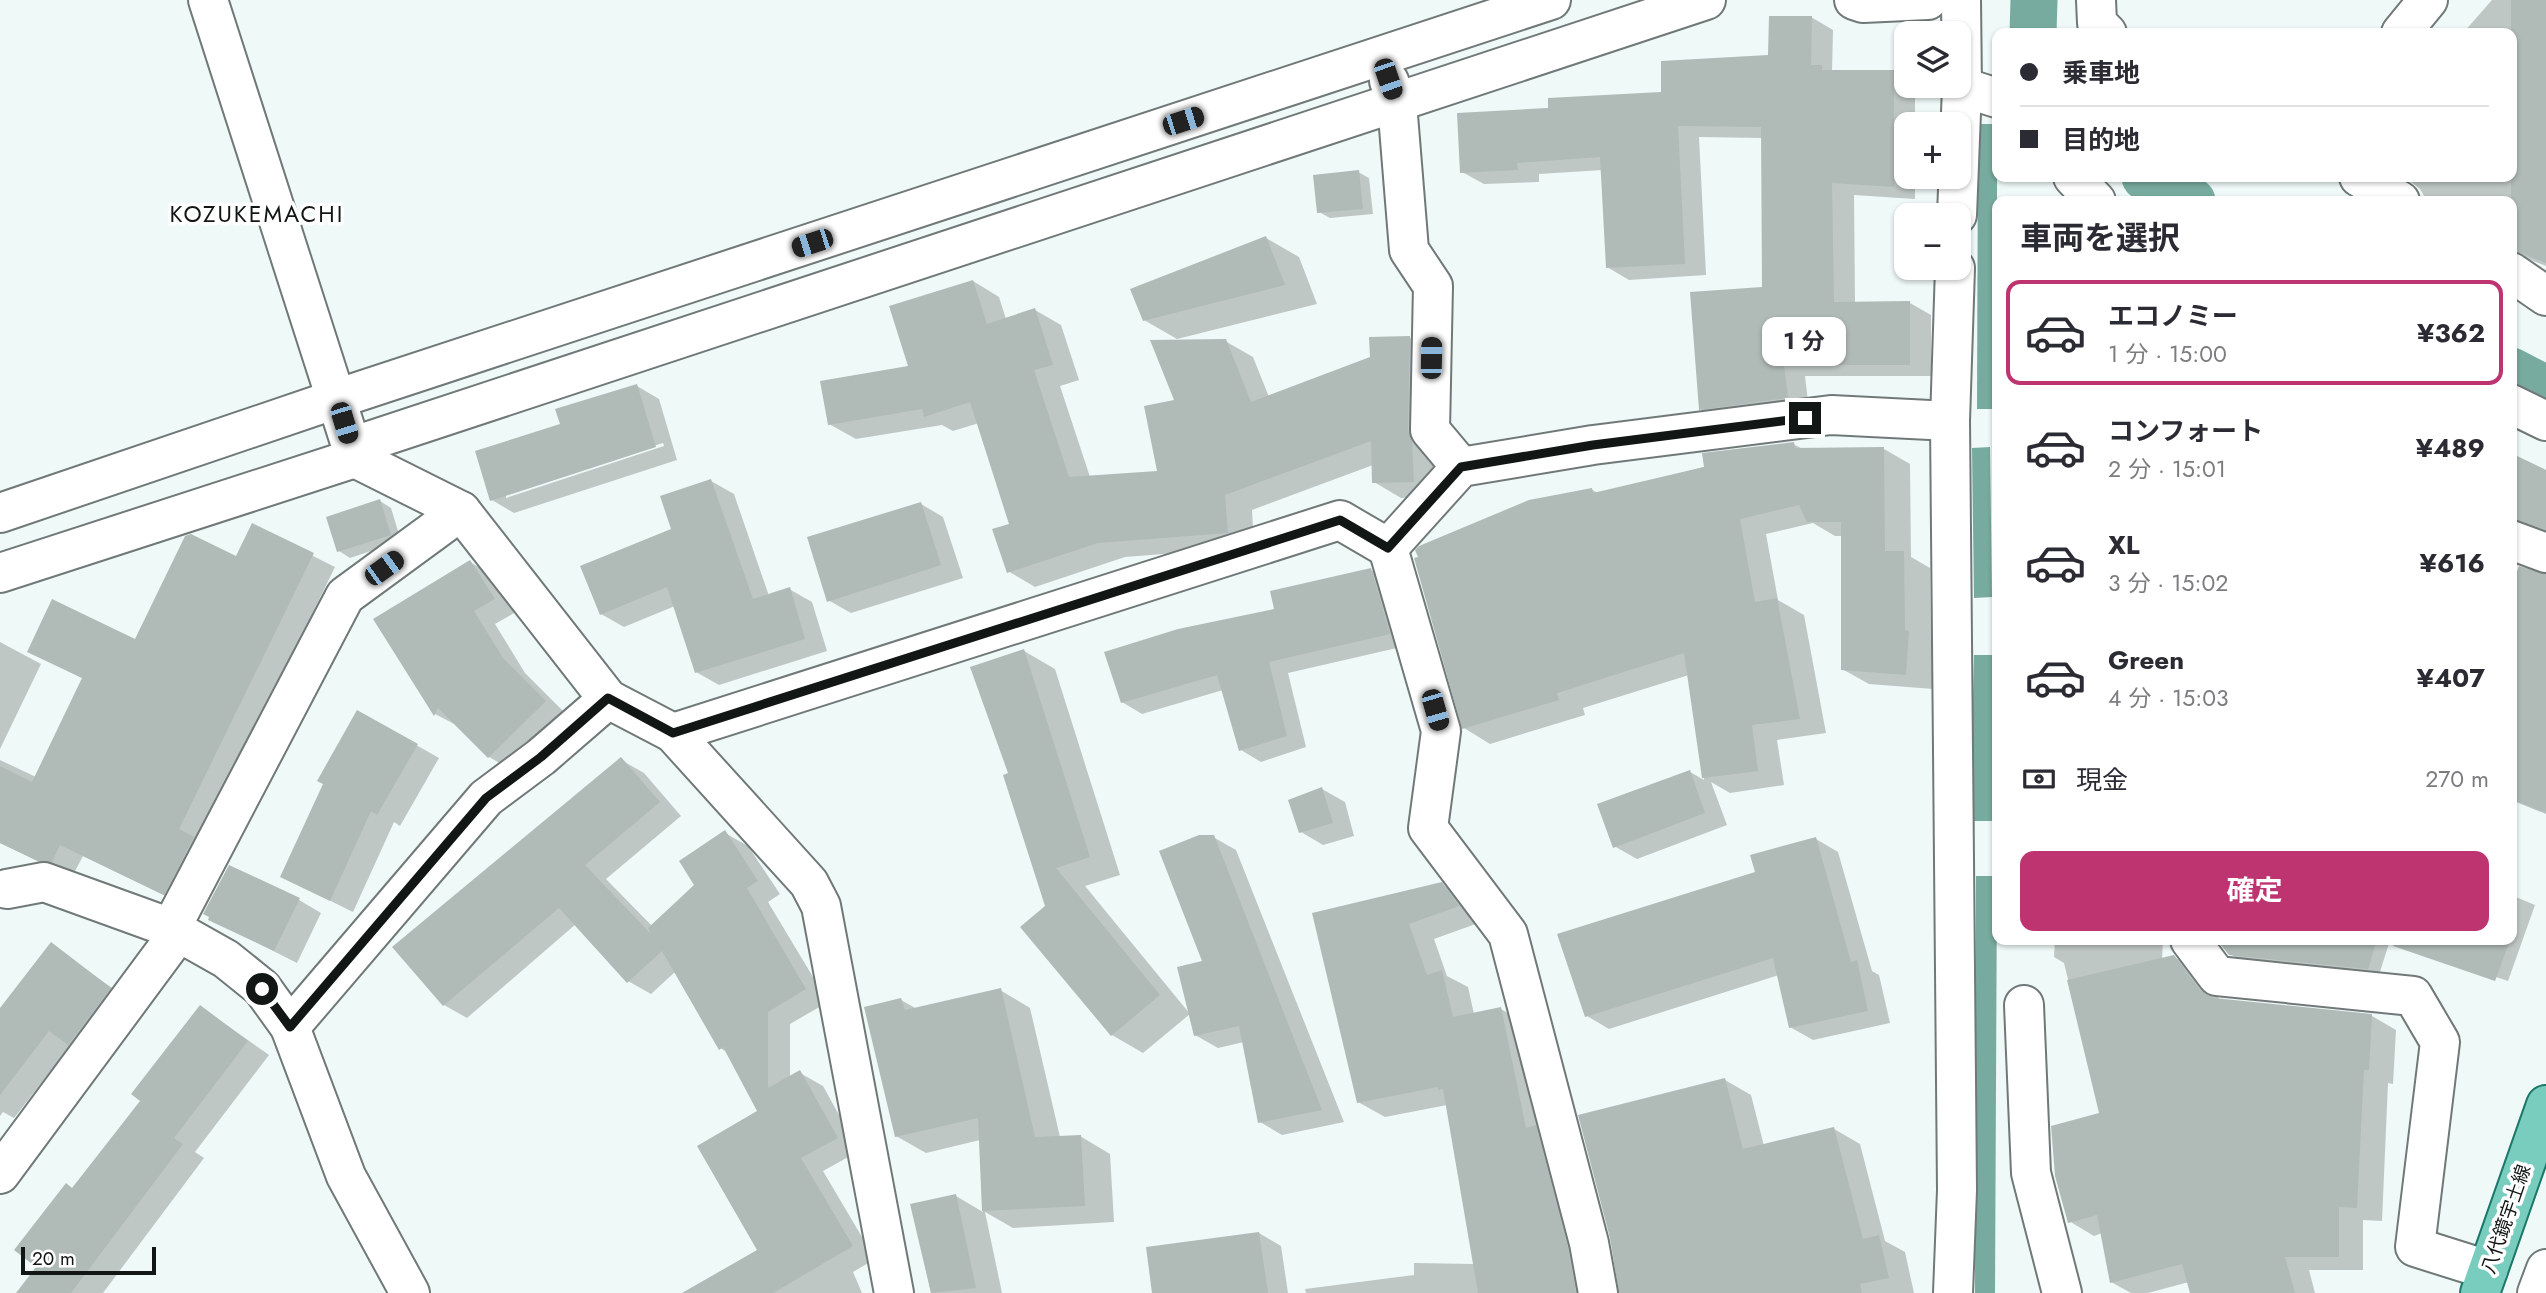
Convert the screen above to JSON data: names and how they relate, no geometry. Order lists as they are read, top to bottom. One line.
{"streets":{"main road":["八代鏡宇土線"]},"districts":["KOZUKEMACHI"],"scale_bar":"20 m","page":{"map_buttons":["+","−"],"banner":["乗車地","目的地"],"heading":"車両を選択","list":[{"name":"エコノミー","note":"1 分 · 15:00","value":"¥362"},{"name":"コンフォート","note":"2 分 · 15:01","value":"¥489"},{"name":"XL","note":"3 分 · 15:02","value":"¥616"},{"name":"Green","note":"4 分 · 15:03","value":"¥407"}],"bubble":"1 分","pay":["現金","270 m"],"buttons":"確定","scale":"20 m"}}
